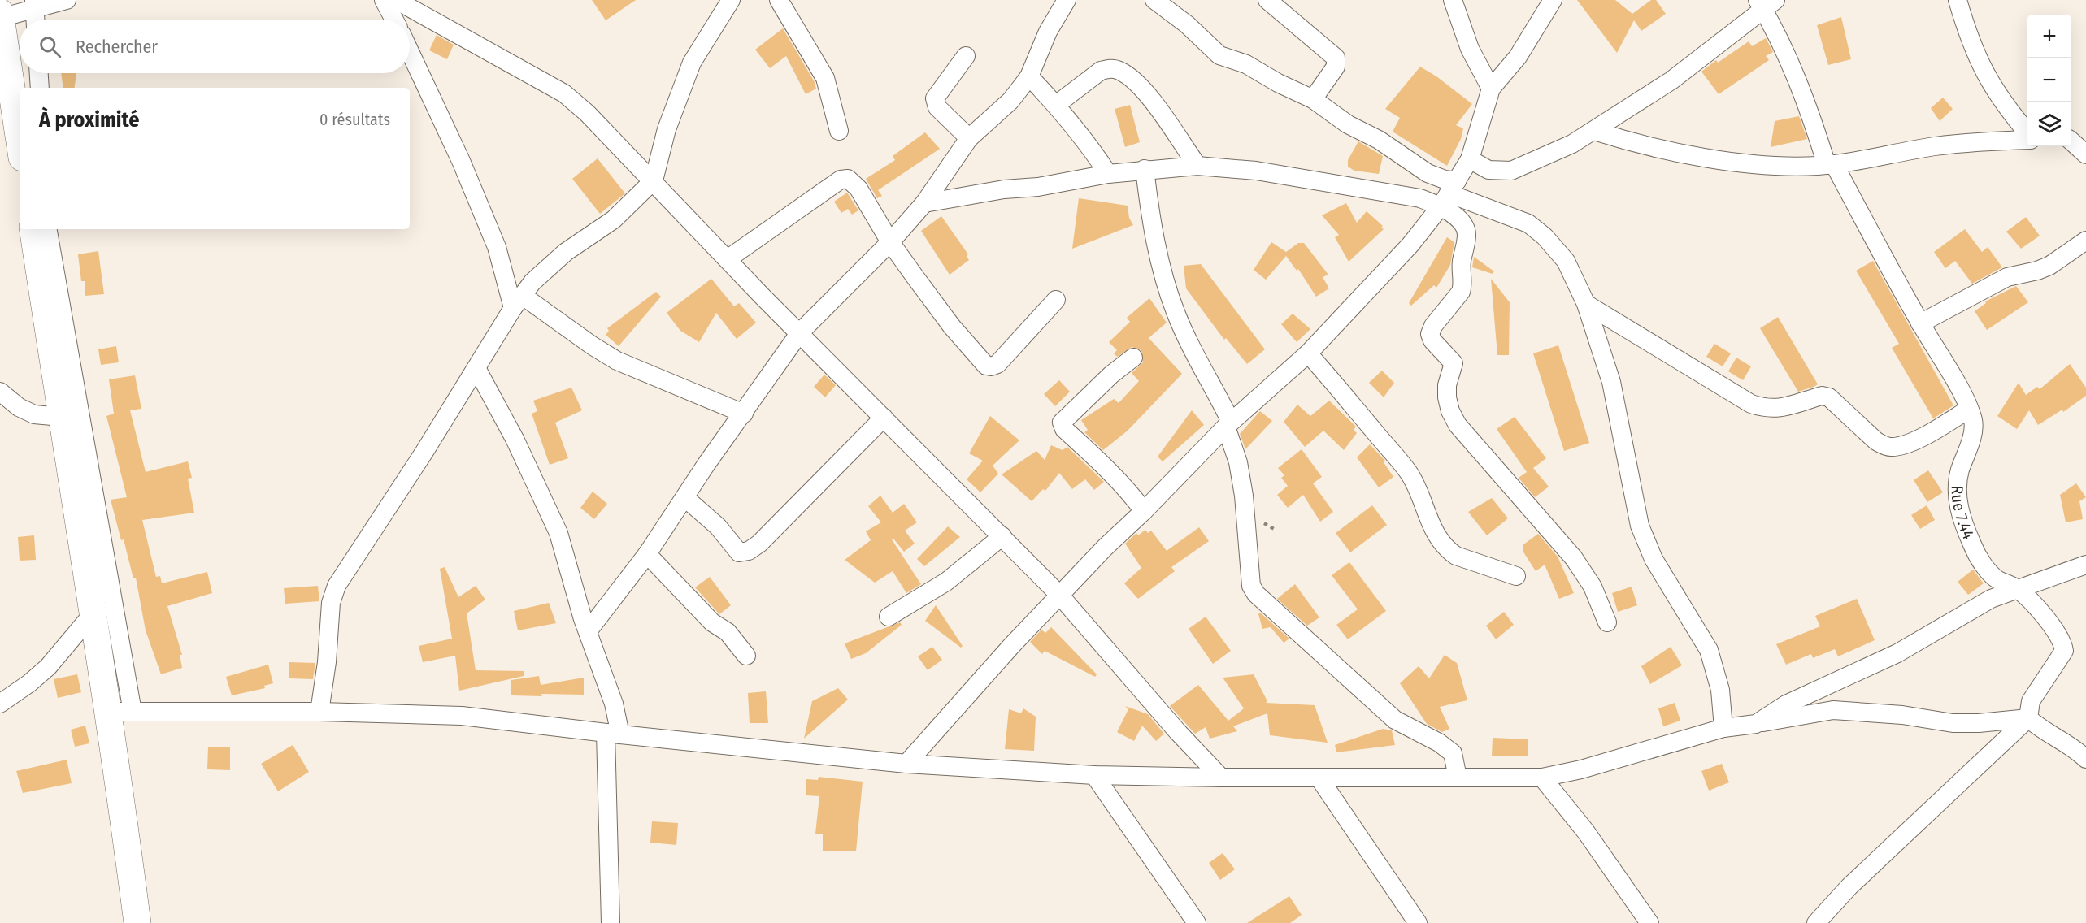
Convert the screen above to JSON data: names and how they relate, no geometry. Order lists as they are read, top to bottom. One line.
{"streets":{"street":["Rue 7.44"]},"page":{"map_buttons":["+","−"],"search":"Rechercher","heading":["À proximité","0 résultats"]}}
